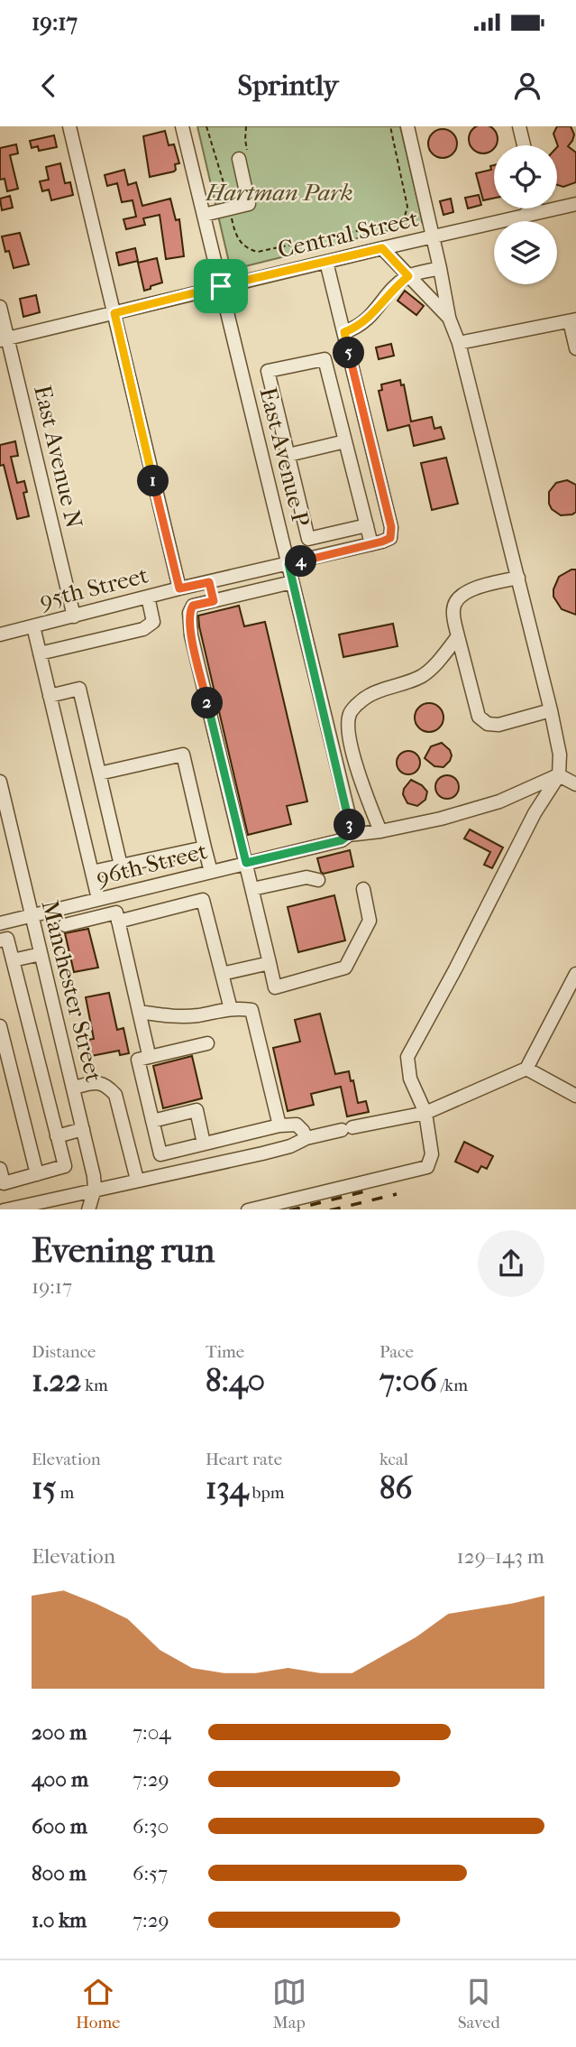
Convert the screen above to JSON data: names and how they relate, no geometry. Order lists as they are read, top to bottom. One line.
{"streets":{"street":["Central Street","East Avenue N","East Avenue P","95th Street","96th Street","Manchester Street"]},"crossings":[["Central Street","East Avenue N"],["Central Street","East Avenue P"],["East Avenue N","95th Street"],["East Avenue P","95th Street"],["East Avenue P","96th Street"],["96th Street","Manchester Street"]],"parks":["Hartman Park"],"page":{"status":"19:17","header":"Sprintly","pins":["5","1","4","2","3"],"heading":["Evening run","19:17"],"stats":[["Distance","1.22 km"],["Time","8:40"],["Pace","7:06 /km"],["Elevation","15 m"],["Heart rate","134 bpm"],["kcal","86"]],"chart":["Elevation","129–143 m"],"list":[{"name":"200 m","note":"7:04"},{"name":"400 m","note":"7:29"},{"name":"600 m","note":"6:30"},{"name":"800 m","note":"6:57"},{"name":"1.0 km","note":"7:29"}],"tabs":["Home","Map","Saved"]}}
